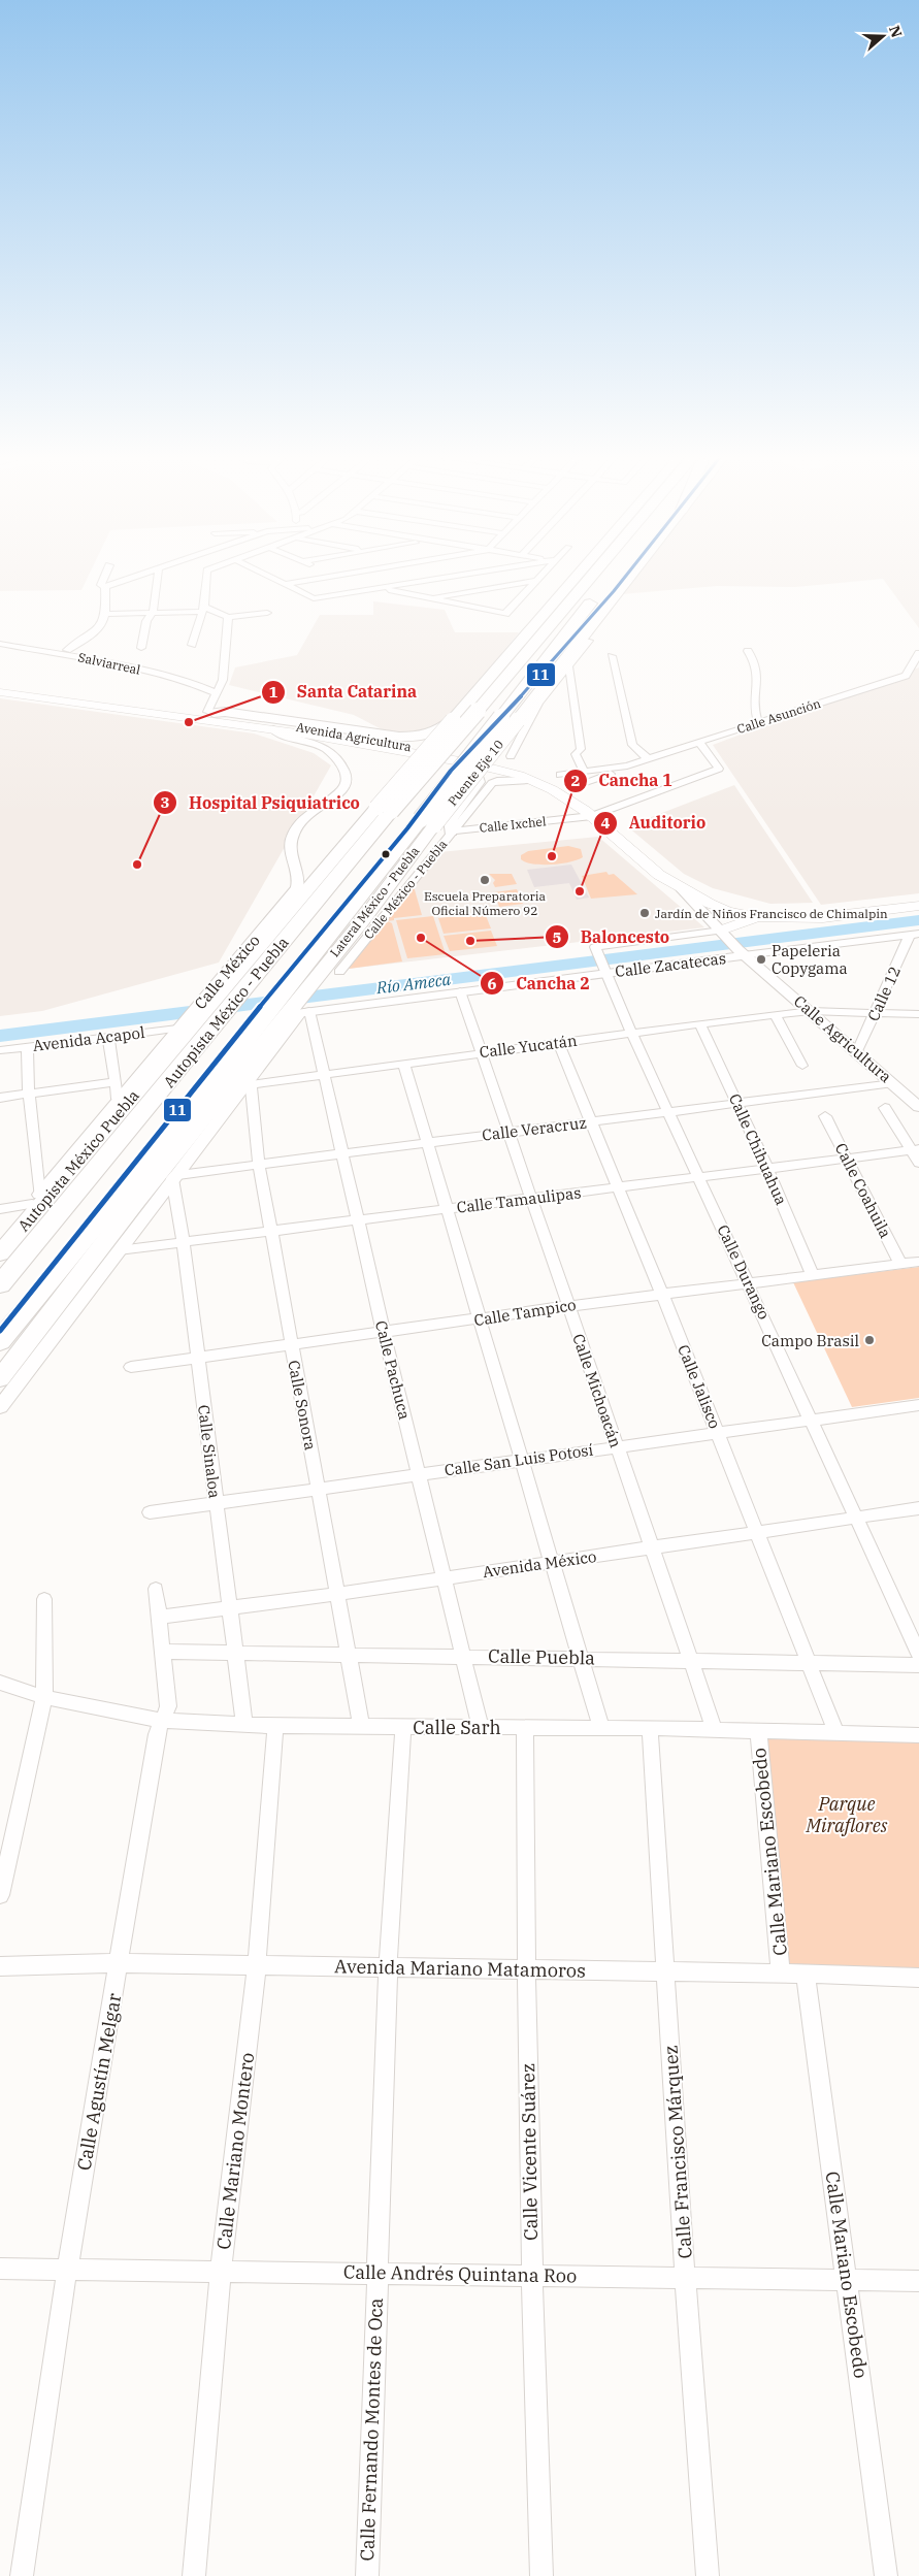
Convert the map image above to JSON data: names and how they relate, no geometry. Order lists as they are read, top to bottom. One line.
{"streets":{"highway":["Puente Eje 10","Lateral México - Puebla","Autopista México - Puebla","Autopista México Puebla"],"main road":["Avenida Agricultura"],"street":["Salviarreal","Calle Asunción","Calle Ixchel","Calle México - Puebla","Calle Zacatecas","Calle México","Calle 12","Avenida Acapol","Calle Agricultura","Calle Yucatán","Calle Veracruz","Calle Chihuahua","Calle Coahuila","Calle Tamaulipas","Calle Durango","Calle Tampico","Calle Pachuca","Calle Jalisco","Calle Michoacán","Calle Sonora","Calle Sinaloa","Calle San Luis Potosí","Avenida México","Calle Puebla","Calle Sarh","Calle Mariano Escobedo","Avenida Mariano Matamoros","Calle Agustín Melgar","Calle Mariano Montero","Calle Vicente Suárez","Calle Francisco Márquez","Calle Andrés Quintana Roo","Calle Fernando Montes de Oca"]},"crossings":[["Calle Asunción","Calle Ixchel"],["Avenida Agricultura","Calle Ixchel"],["Avenida Agricultura","Calle México - Puebla"],["Avenida Agricultura","Calle México"],["Avenida Agricultura","Calle Agricultura"],["Puente Eje 10","Lateral México - Puebla"],["Puente Eje 10","Autopista México - Puebla"],["Calle Ixchel","Calle México - Puebla"],["Lateral México - Puebla","Autopista México - Puebla"],["Calle Zacatecas","Calle 12"],["Calle Zacatecas","Calle Agricultura"],["Calle Zacatecas","Calle Durango"],["Calle Zacatecas","Calle Pachuca"],["Calle Zacatecas","Calle Michoacán"],["Calle México","Autopista México Puebla"],["Calle 12","Calle Agricultura"],["Calle 12","Calle Yucatán"],["Autopista México - Puebla","Autopista México Puebla"],["Avenida Acapol","Autopista México Puebla"],["Calle Agricultura","Calle Yucatán"],["Calle Agricultura","Calle Veracruz"],["Calle Agricultura","Calle Durango"],["Calle Yucatán","Calle Chihuahua"],["Calle Yucatán","Calle Durango"],["Calle Yucatán","Calle Pachuca"],["Calle Yucatán","Calle Jalisco"],["Calle Yucatán","Calle Michoacán"],["Calle Yucatán","Calle Sonora"],["Calle Veracruz","Calle Chihuahua"],["Calle Veracruz","Calle Durango"],["Calle Veracruz","Calle Pachuca"],["Calle Veracruz","Calle Jalisco"],["Calle Veracruz","Calle Michoacán"],["Calle Veracruz","Calle Sonora"],["Calle Veracruz","Calle Sinaloa"],["Calle Chihuahua","Calle Tamaulipas"],["Calle Chihuahua","Calle Tampico"],["Calle Coahuila","Calle Tamaulipas"],["Calle Coahuila","Calle Tampico"],["Calle Tamaulipas","Calle Durango"],["Calle Tamaulipas","Calle Pachuca"],["Calle Tamaulipas","Calle Jalisco"],["Calle Tamaulipas","Calle Michoacán"],["Calle Tamaulipas","Calle Sonora"],["Calle Tamaulipas","Calle Sinaloa"],["Calle Durango","Calle Tampico"],["Calle Durango","Calle San Luis Potosí"],["Calle Durango","Avenida México"],["Calle Tampico","Calle Pachuca"],["Calle Tampico","Calle Jalisco"],["Calle Tampico","Calle Michoacán"],["Calle Tampico","Calle Sonora"],["Calle Tampico","Calle Sinaloa"],["Calle Pachuca","Calle San Luis Potosí"],["Calle Pachuca","Avenida México"],["Calle Pachuca","Calle Puebla"],["Calle Pachuca","Calle Sarh"],["Calle Jalisco","Calle San Luis Potosí"],["Calle Jalisco","Avenida México"],["Calle Jalisco","Calle Puebla"],["Calle Jalisco","Calle Sarh"],["Calle Michoacán","Calle San Luis Potosí"],["Calle Michoacán","Avenida México"],["Calle Michoacán","Calle Puebla"],["Calle Michoacán","Calle Sarh"],["Calle Sonora","Calle San Luis Potosí"],["Calle Sonora","Avenida México"],["Calle Sonora","Calle Puebla"],["Calle Sonora","Calle Sarh"],["Calle Sinaloa","Calle San Luis Potosí"],["Calle Sinaloa","Avenida México"],["Calle Sinaloa","Calle Puebla"],["Calle Sinaloa","Calle Sarh"],["Avenida México","Calle Agustín Melgar"],["Calle Puebla","Calle Agustín Melgar"],["Calle Sarh","Calle Mariano Escobedo"],["Calle Sarh","Calle Agustín Melgar"],["Calle Sarh","Calle Mariano Montero"],["Calle Sarh","Calle Vicente Suárez"],["Calle Sarh","Calle Francisco Márquez"],["Calle Sarh","Calle Fernando Montes de Oca"],["Calle Mariano Escobedo","Avenida Mariano Matamoros"],["Calle Mariano Escobedo","Calle Andrés Quintana Roo"],["Avenida Mariano Matamoros","Calle Agustín Melgar"],["Avenida Mariano Matamoros","Calle Mariano Montero"],["Avenida Mariano Matamoros","Calle Vicente Suárez"],["Avenida Mariano Matamoros","Calle Francisco Márquez"],["Avenida Mariano Matamoros","Calle Fernando Montes de Oca"],["Calle Agustín Melgar","Calle Andrés Quintana Roo"],["Calle Mariano Montero","Calle Andrés Quintana Roo"],["Calle Vicente Suárez","Calle Andrés Quintana Roo"],["Calle Francisco Márquez","Calle Andrés Quintana Roo"],["Calle Andrés Quintana Roo","Calle Fernando Montes de Oca"]],"water":["Río Ameca"],"parks":["Parque Miraflores"],"places":["Santa Catarina","Cancha 1","Hospital Psiquiatrico","Escuela Preparatoria Oficial Número 92","Auditorio","Jardín de Niños Francisco de Chimalpin","Cancha 2","Baloncesto","Papeleria Copygama","Campo Brasil"],"lines":["transit line 11"],"north":"right"}
